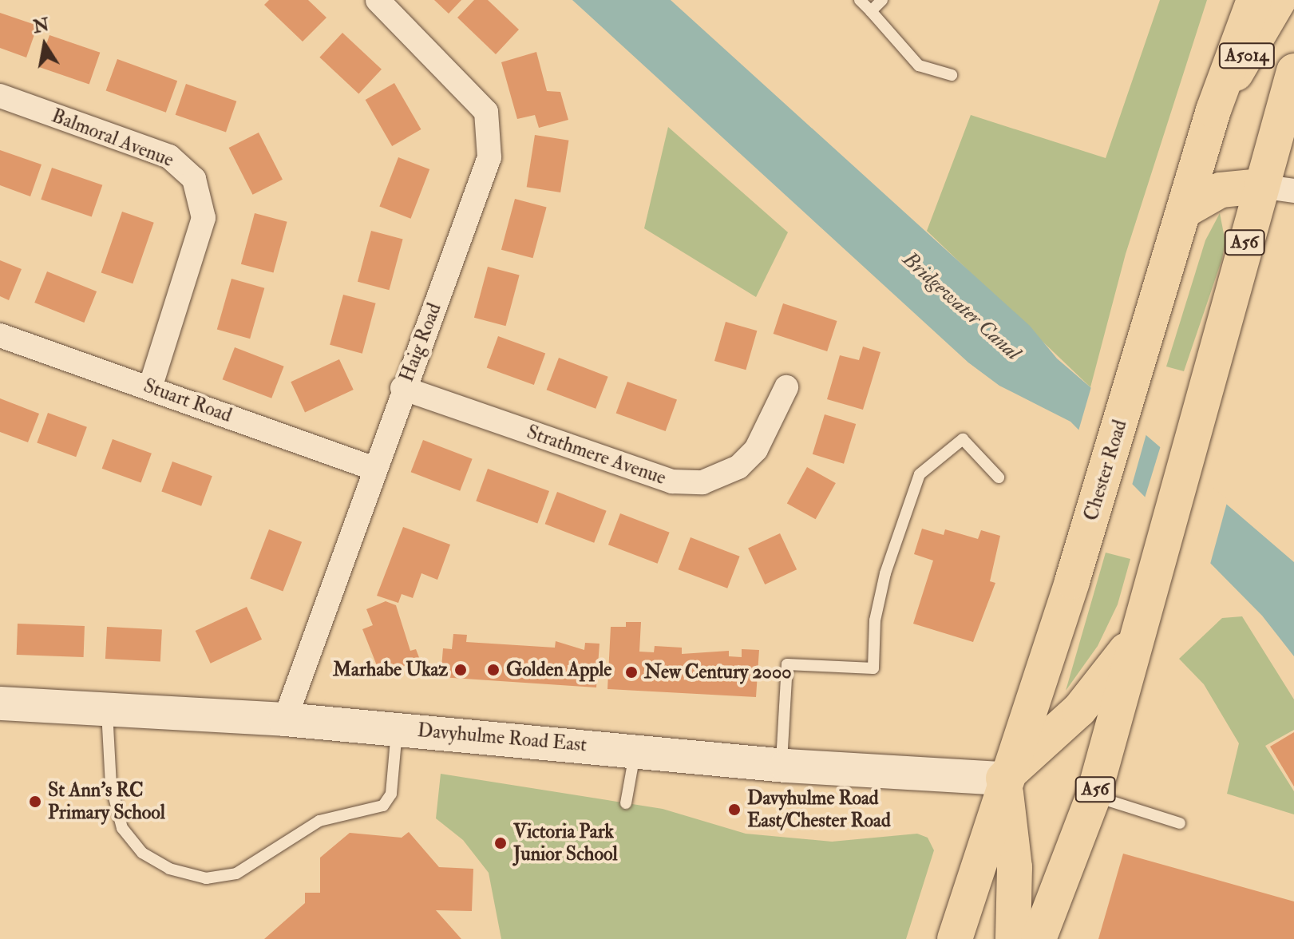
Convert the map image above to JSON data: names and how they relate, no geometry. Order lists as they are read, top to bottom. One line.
{"streets":{"main road":["A5014","A56","Chester Road"],"street":["Balmoral Avenue","Haig Road","Stuart Road","Strathmere Avenue","Davyhulme Road East"]},"crossings":[["A5014","Chester Road"],["Balmoral Avenue","Stuart Road"],["Haig Road","Stuart Road"],["Haig Road","Strathmere Avenue"],["Haig Road","Davyhulme Road East"],["Chester Road","Davyhulme Road East"]],"water":["Bridgewater Canal"],"places":["Marhabe Ukaz","Golden Apple","New Century 2000","St Ann's RC Primary School","Davyhulme Road East/Chester Road","Victoria Park Junior School"],"north":"top"}
